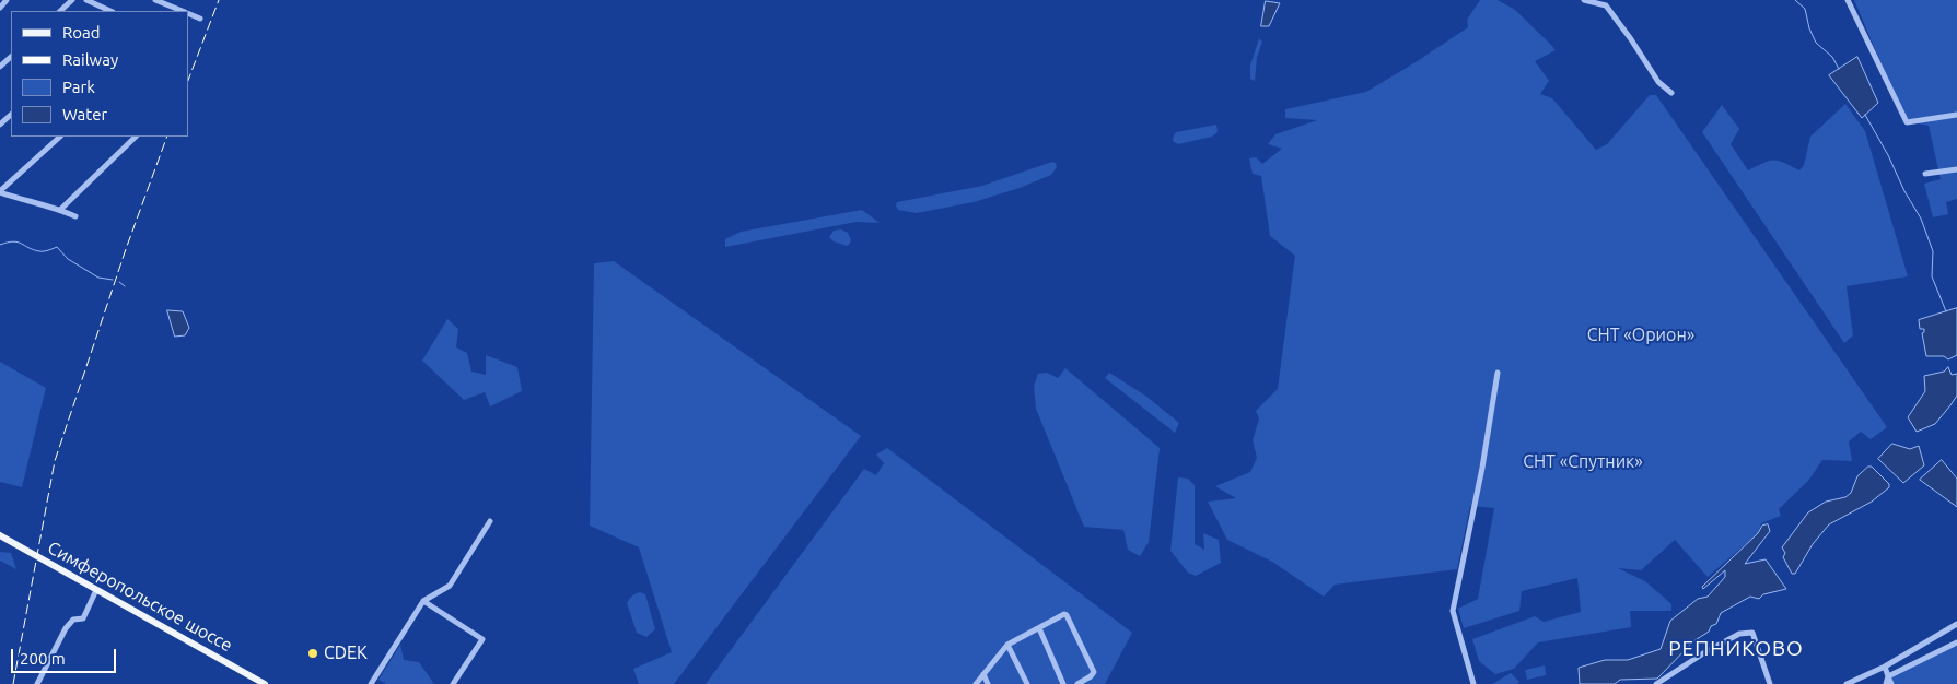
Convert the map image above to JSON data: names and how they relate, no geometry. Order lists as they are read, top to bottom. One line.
{"streets":{"main road":["Симферопольское шоссе"]},"districts":["РЕПНИКОВО"],"parks":["СНТ «Орион»","СНТ «Спутник»"],"places":["CDEK"],"legend":["Road","Railway","Park","Water"],"scale_bar":"200 m"}
